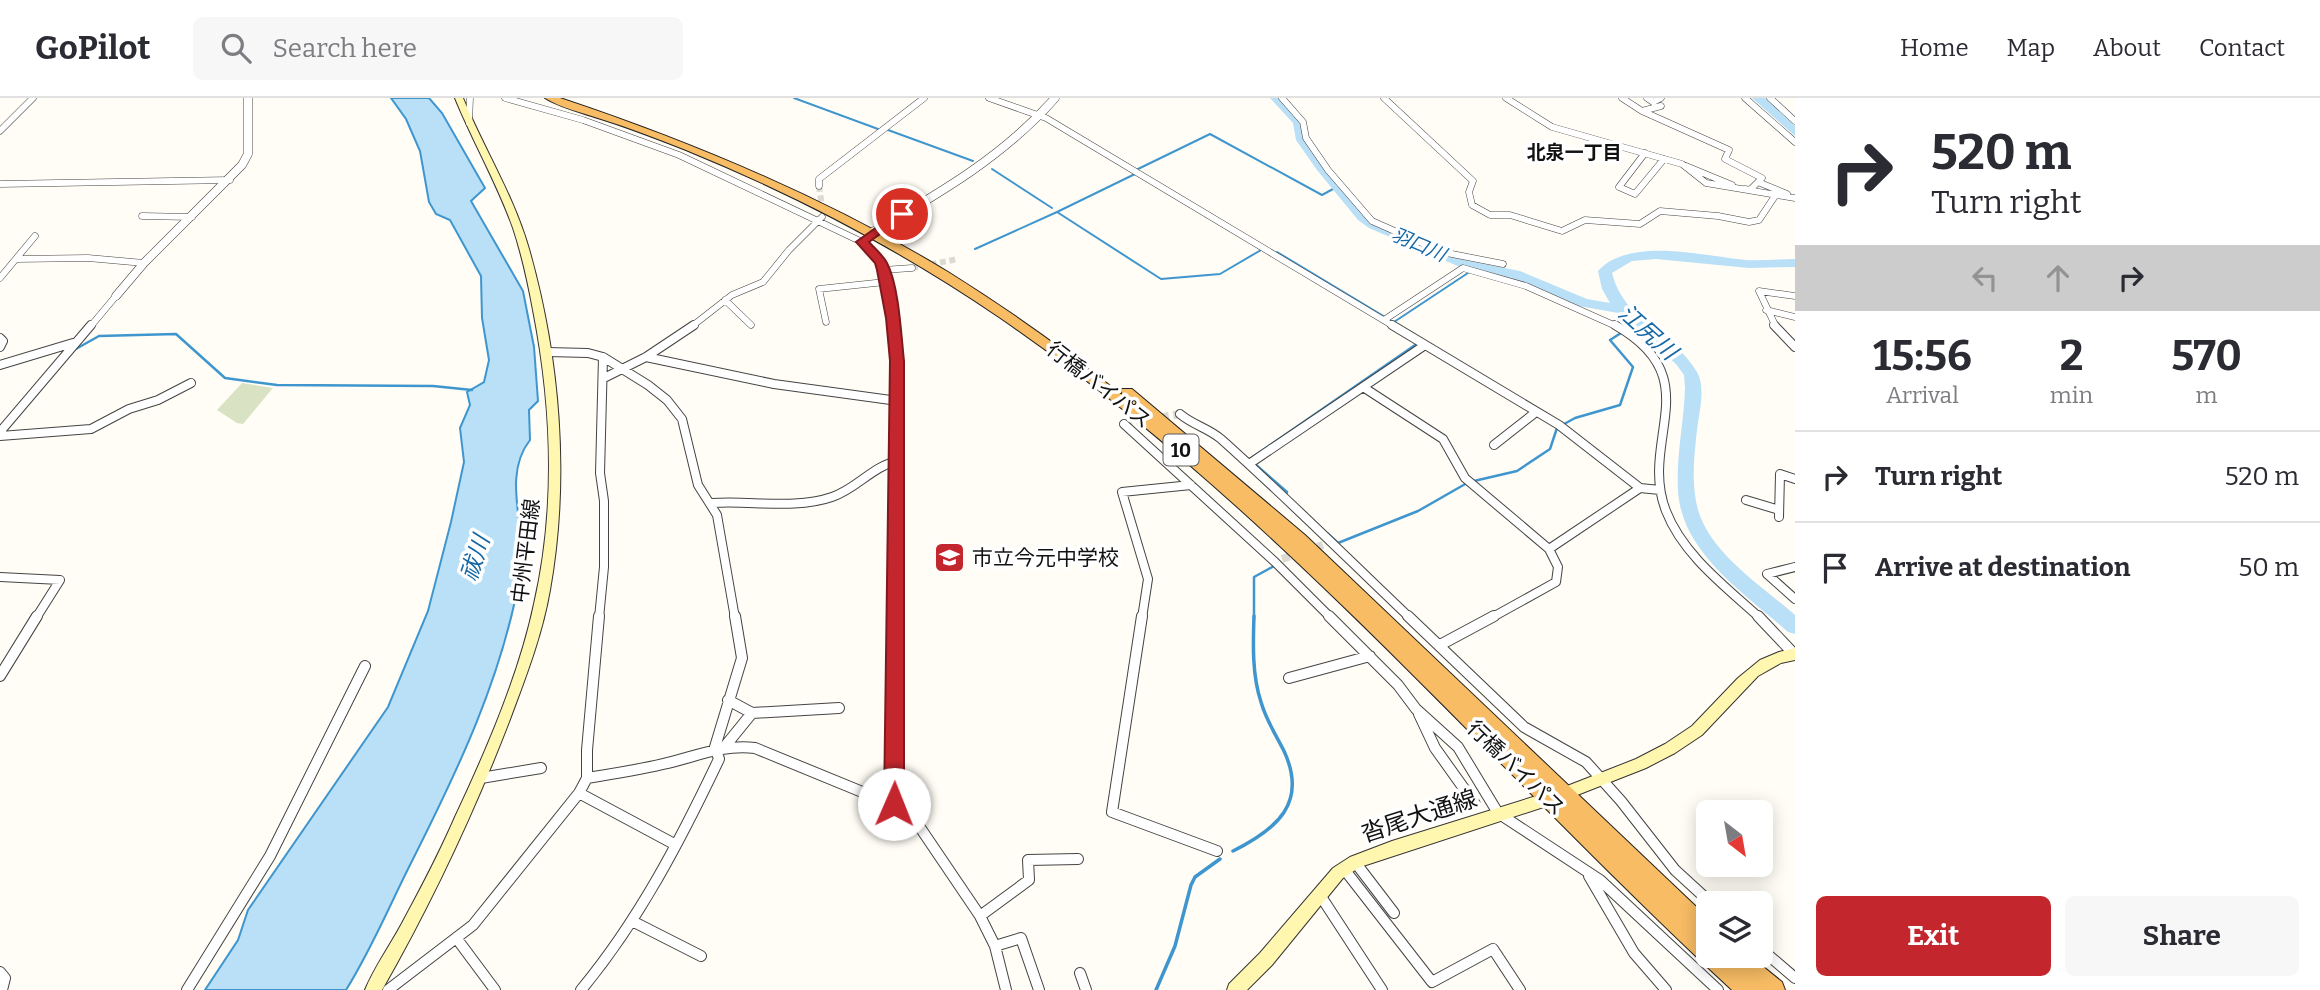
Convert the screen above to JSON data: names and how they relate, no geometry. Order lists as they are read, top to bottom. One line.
{"streets":{"highway":["行橋バイパス","10"],"main road":["中州平田線","沓尾大通線"]},"crossings":[["行橋バイパス","沓尾大通線"]],"districts":["北泉一丁目"],"water":["羽口川","江尻川","祓川"],"places":{"school or university":["市立今元中学校"]},"north":"bottom right","page":{"header":"GoPilot","search":"Search here","nav":["Home","Map","About","Contact"],"turn":["520 m","Turn right"],"eta":["15:56","Arrival","2","min","570","m"],"list":[{"name":"Turn right","value":"520 m"},{"name":"Arrive at destination","value":"50 m"}],"buttons":["Exit","Share"]}}
